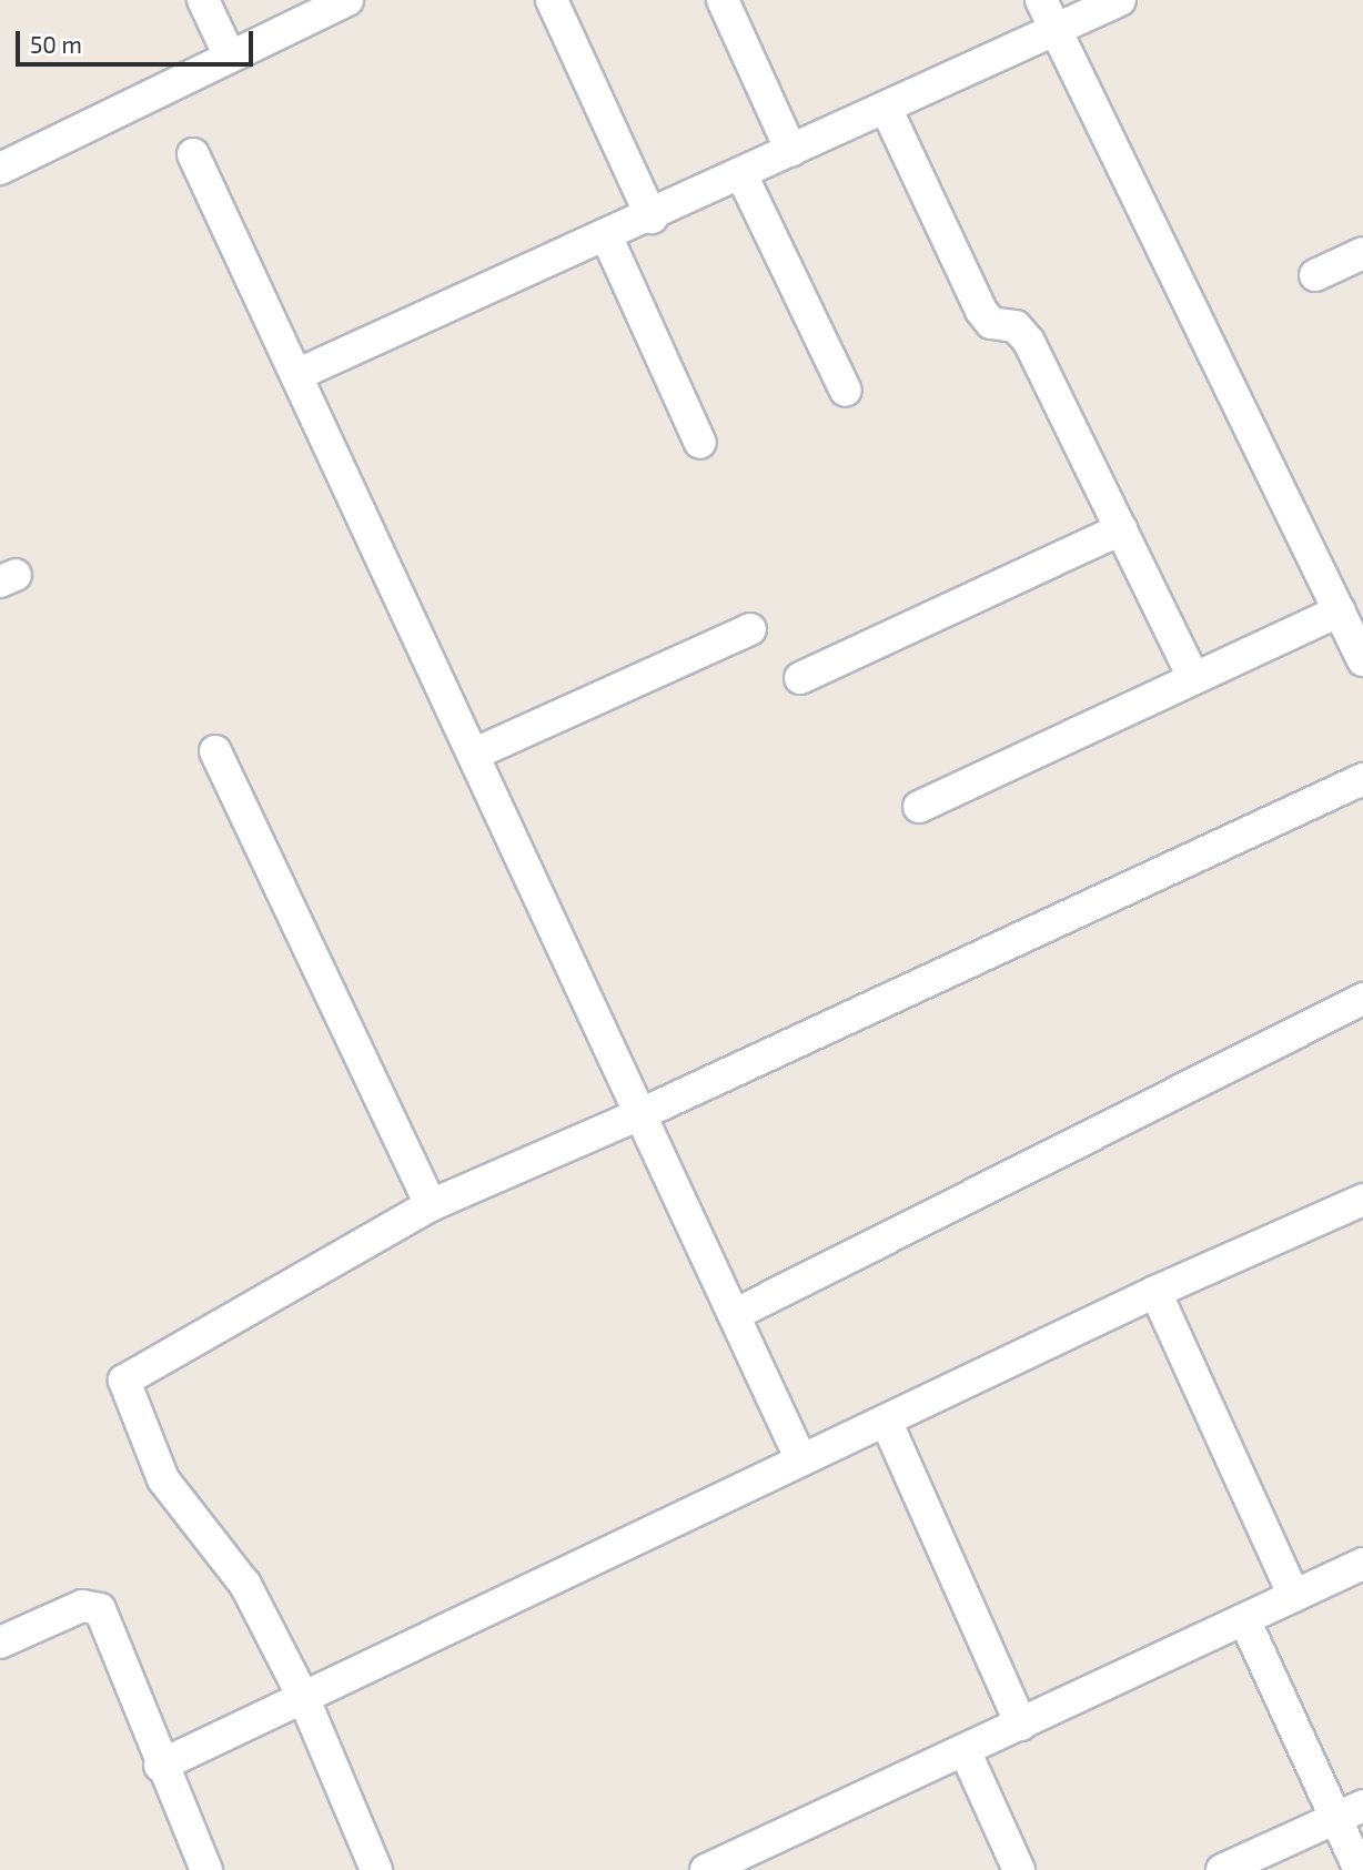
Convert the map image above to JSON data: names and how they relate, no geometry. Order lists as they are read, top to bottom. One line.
{"scale_bar":"50 m"}
